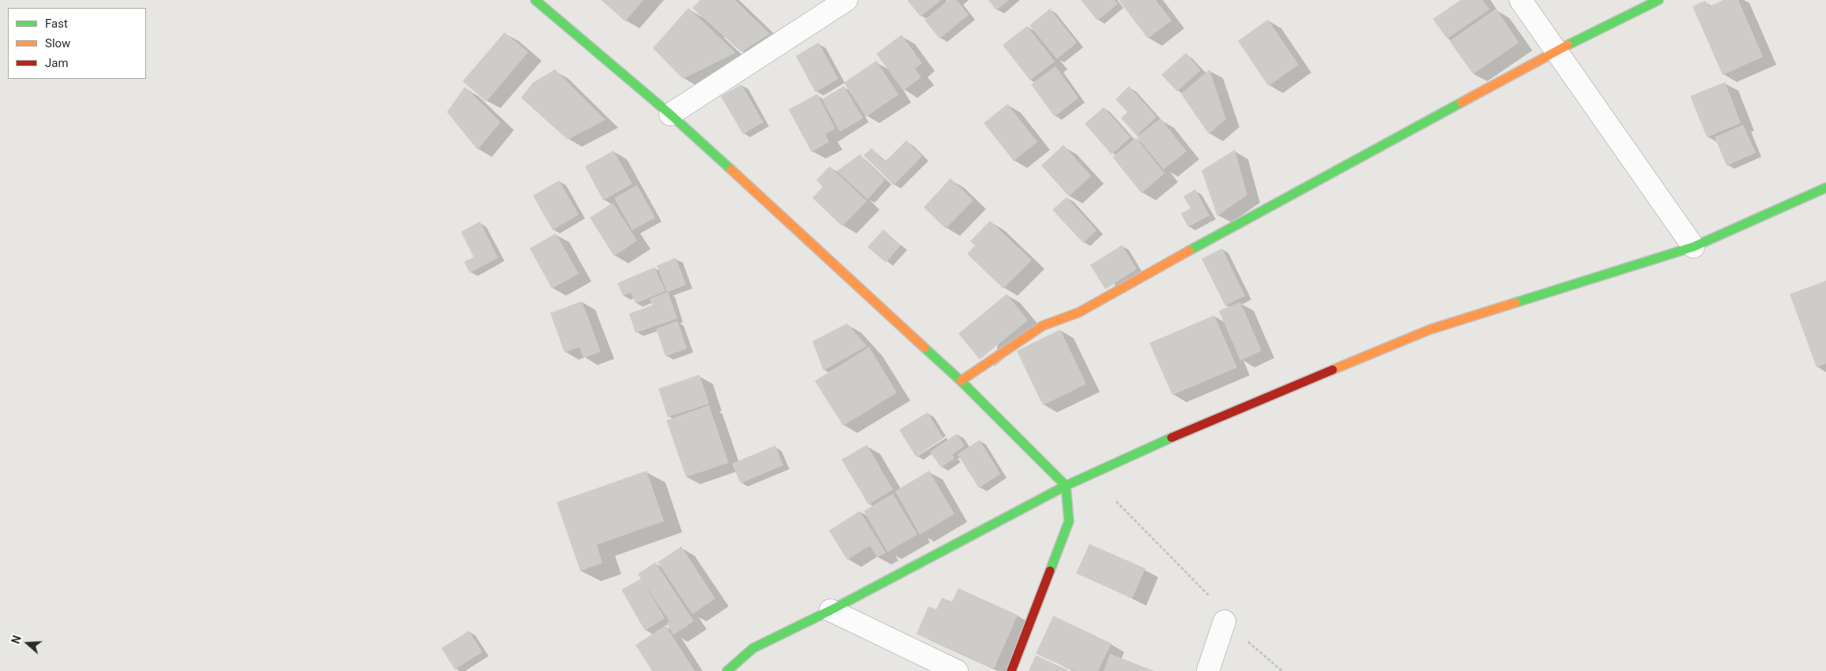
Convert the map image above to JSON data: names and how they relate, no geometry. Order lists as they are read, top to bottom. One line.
{"legend":["Fast","Slow","Jam"],"north":"left"}
